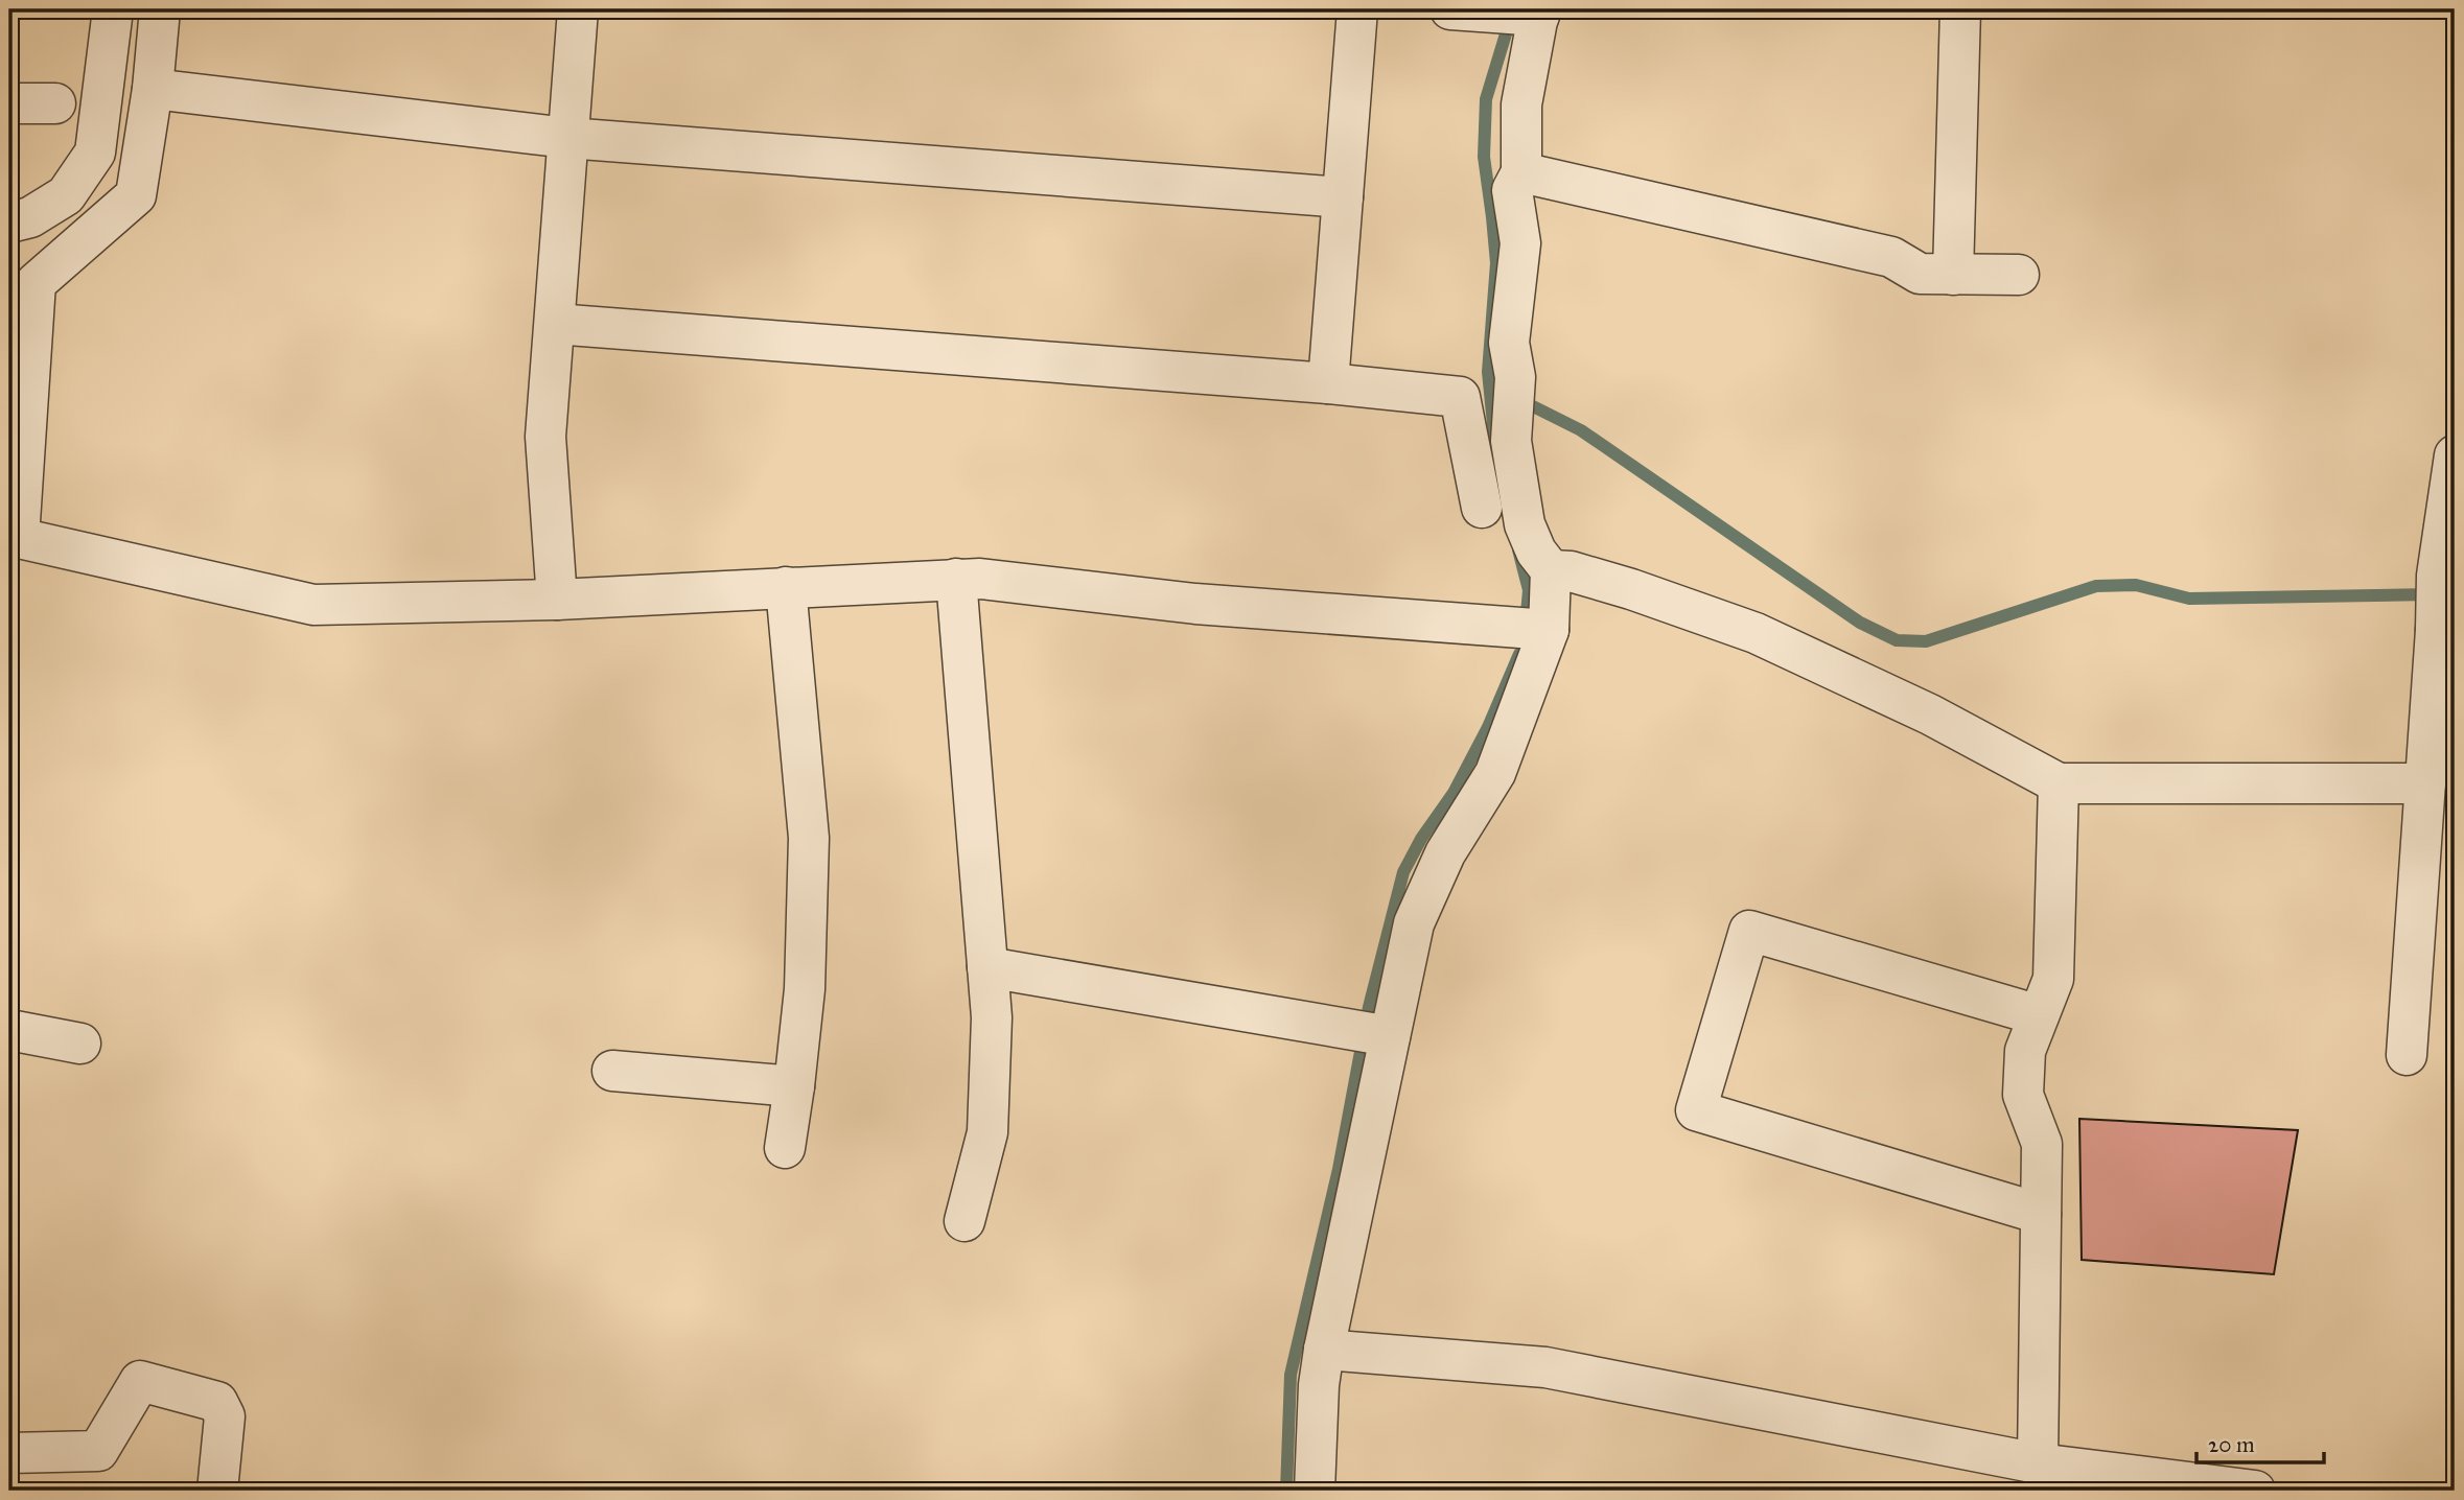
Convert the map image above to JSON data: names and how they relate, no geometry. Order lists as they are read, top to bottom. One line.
{"scale_bar":"20 m"}
